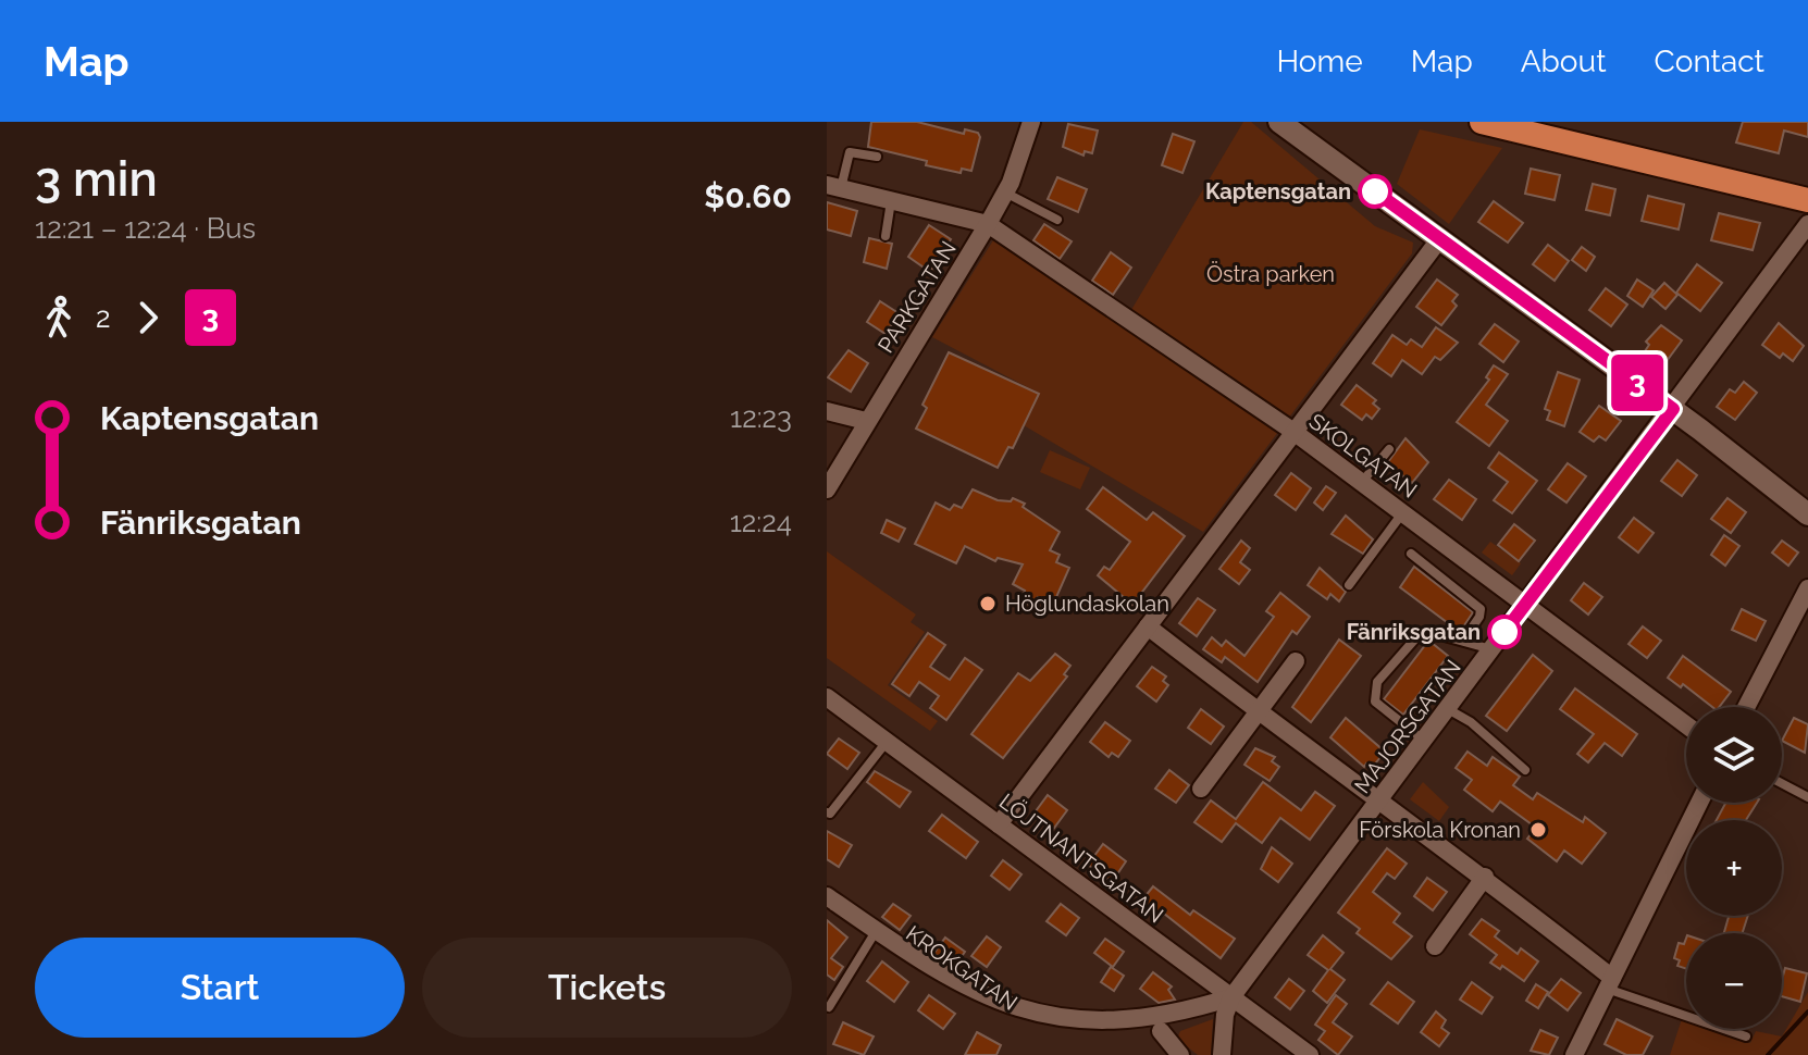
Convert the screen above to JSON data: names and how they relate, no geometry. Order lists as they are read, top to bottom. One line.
{"streets":{"street":["PARKGATAN","SKOLGATAN","MAJORSGATAN","LÖJTNANTSGATAN","KROKGATAN"]},"crossings":[["PARKGATAN","SKOLGATAN"],["SKOLGATAN","MAJORSGATAN"],["MAJORSGATAN","LÖJTNANTSGATAN"]],"parks":["Östra parken"],"places":["Kaptensgatan","Höglundaskolan","Fänriksgatan","Förskola Kronan"],"lines":["bus line 3"],"page":{"header":"Map","nav":["Home","Map","About","Contact"],"heading":["3 min","12:21 – 12:24 · Bus","$0.60"],"on_map":"3","legs":["2","3"],"list":[{"name":"Kaptensgatan","value":"12:23"},{"name":"Fänriksgatan","value":"12:24"}],"map_buttons":["+","−"],"buttons":["Start","Tickets"]}}
